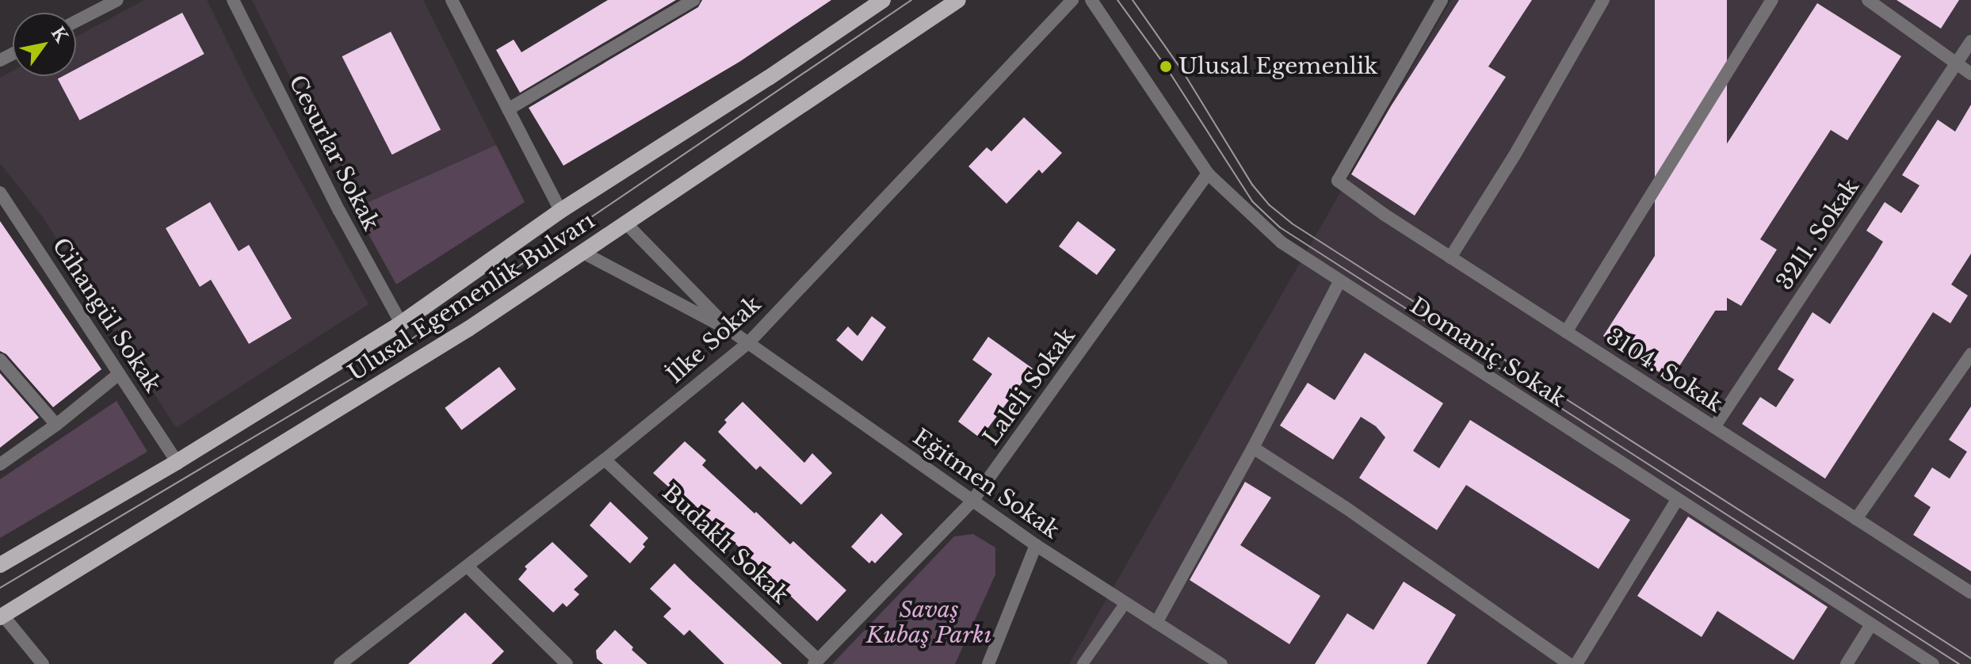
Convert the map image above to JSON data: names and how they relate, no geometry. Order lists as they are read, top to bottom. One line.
{"streets":{"main road":["Ulusal Egemenlik Bulvarı"],"street":["Cesurlar Sokak","3211. Sokak","Cihangül Sokak","İlke Sokak","Domaniç Sokak","3104. Sokak","Laleli Sokak","Eğitmen Sokak","Budaklı Sokak"]},"crossings":[["Cesurlar Sokak","Ulusal Egemenlik Bulvarı"],["3211. Sokak","3104. Sokak"],["Ulusal Egemenlik Bulvarı","Cihangül Sokak"],["Ulusal Egemenlik Bulvarı","Eğitmen Sokak"],["İlke Sokak","Eğitmen Sokak"],["İlke Sokak","Budaklı Sokak"],["Domaniç Sokak","Laleli Sokak"],["Laleli Sokak","Eğitmen Sokak"],["Laleli Sokak","Budaklı Sokak"]],"parks":["Savaş Kubaş Parkı"],"places":["Ulusal Egemenlik"],"north":"top right"}
